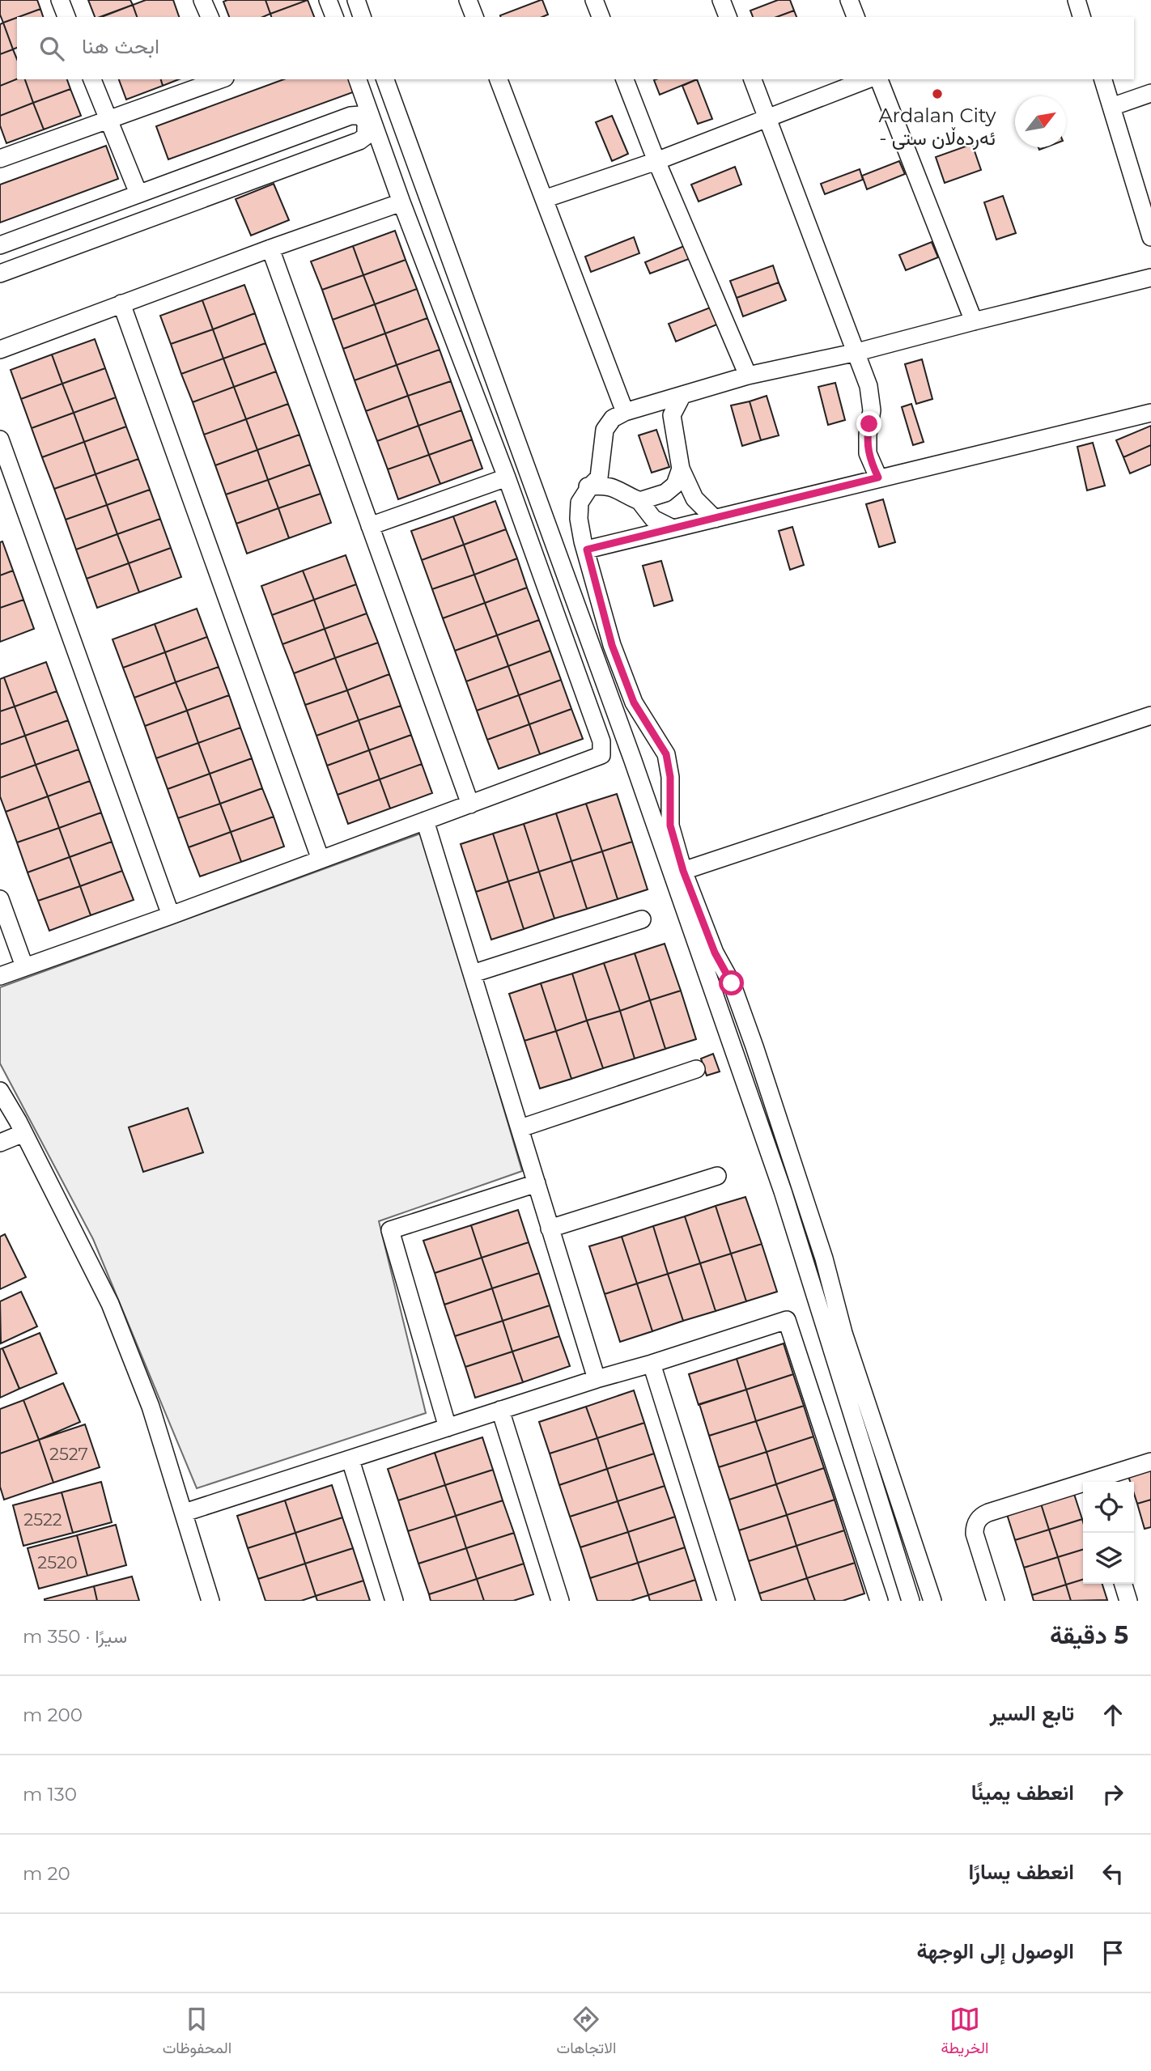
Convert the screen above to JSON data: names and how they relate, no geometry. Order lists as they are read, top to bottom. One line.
{"places":["Ardalan City - ئەردەڵان ستی"],"house_numbers":["2527","2522","2520"],"north":"top right","page":{"search":"ابحث هنا","heading":["5 دقيقة","سيرًا · 350 m"],"list":[["تابع السير","200 m"],["انعطف يمينًا","130 m"],["انعطف يسارًا","20 m"],"الوصول إلى الوجهة"],"nav":["الخريطة","الاتجاهات","المحفوظات"]}}
